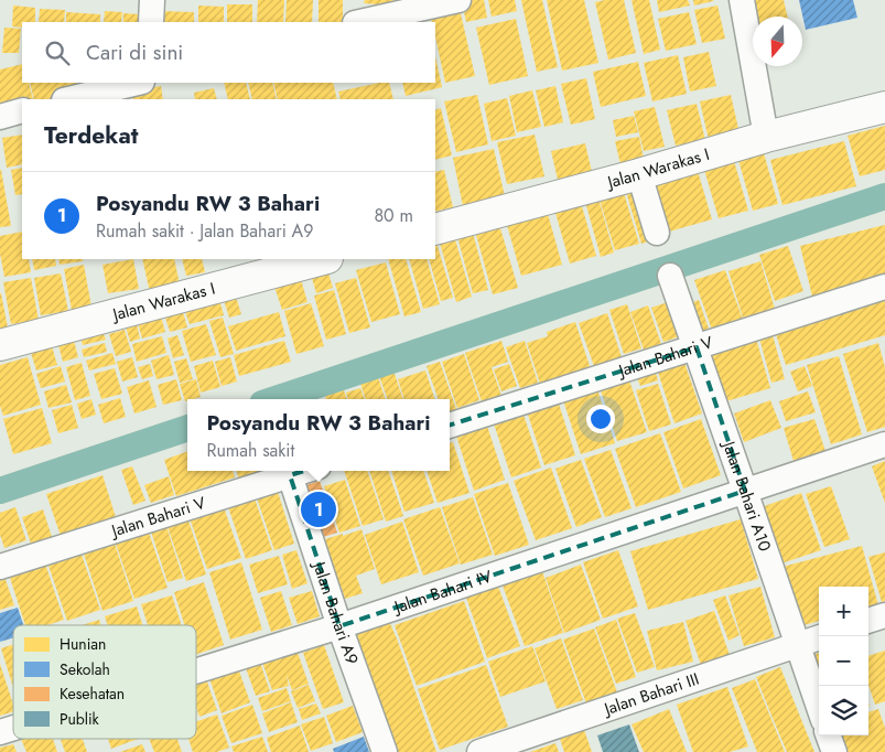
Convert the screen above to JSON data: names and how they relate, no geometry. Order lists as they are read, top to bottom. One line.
{"streets":{"street":["Jalan Warakas I","Jalan Bahari V","Jalan Bahari A10","Jalan Bahari IV","Jalan Bahari A9","Jalan Bahari III"]},"crossings":[["Jalan Bahari V","Jalan Bahari A10"],["Jalan Bahari V","Jalan Bahari A9"],["Jalan Bahari A10","Jalan Bahari IV"],["Jalan Bahari A10","Jalan Bahari III"],["Jalan Bahari IV","Jalan Bahari A9"]],"legend":["Hunian","Sekolah","Kesehatan","Publik"],"north":"bottom","page":{"search":"Cari di sini","heading":"Terdekat","list":[{"mark":"1","name":"Posyandu RW 3 Bahari","note":"Rumah sakit · Jalan Bahari A9","value":"80 m"}],"popup":["Posyandu RW 3 Bahari","Rumah sakit"],"pins":"1","map_buttons":["+","−"]}}
